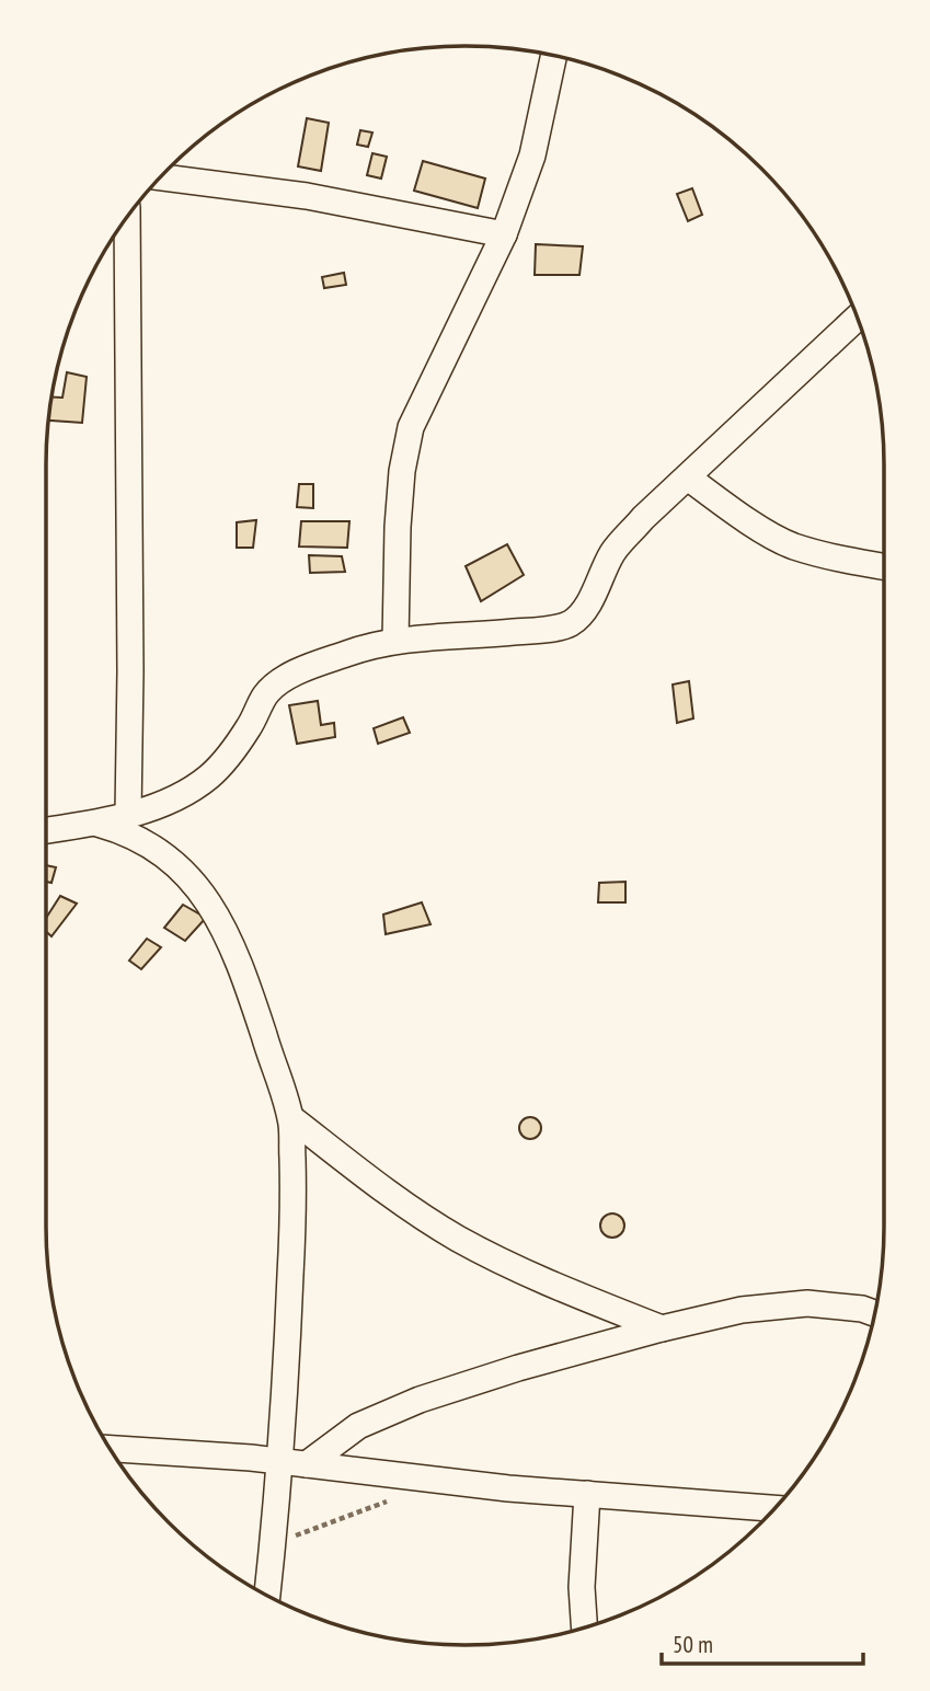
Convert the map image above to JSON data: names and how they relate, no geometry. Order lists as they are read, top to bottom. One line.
{"scale_bar":"50 m"}
